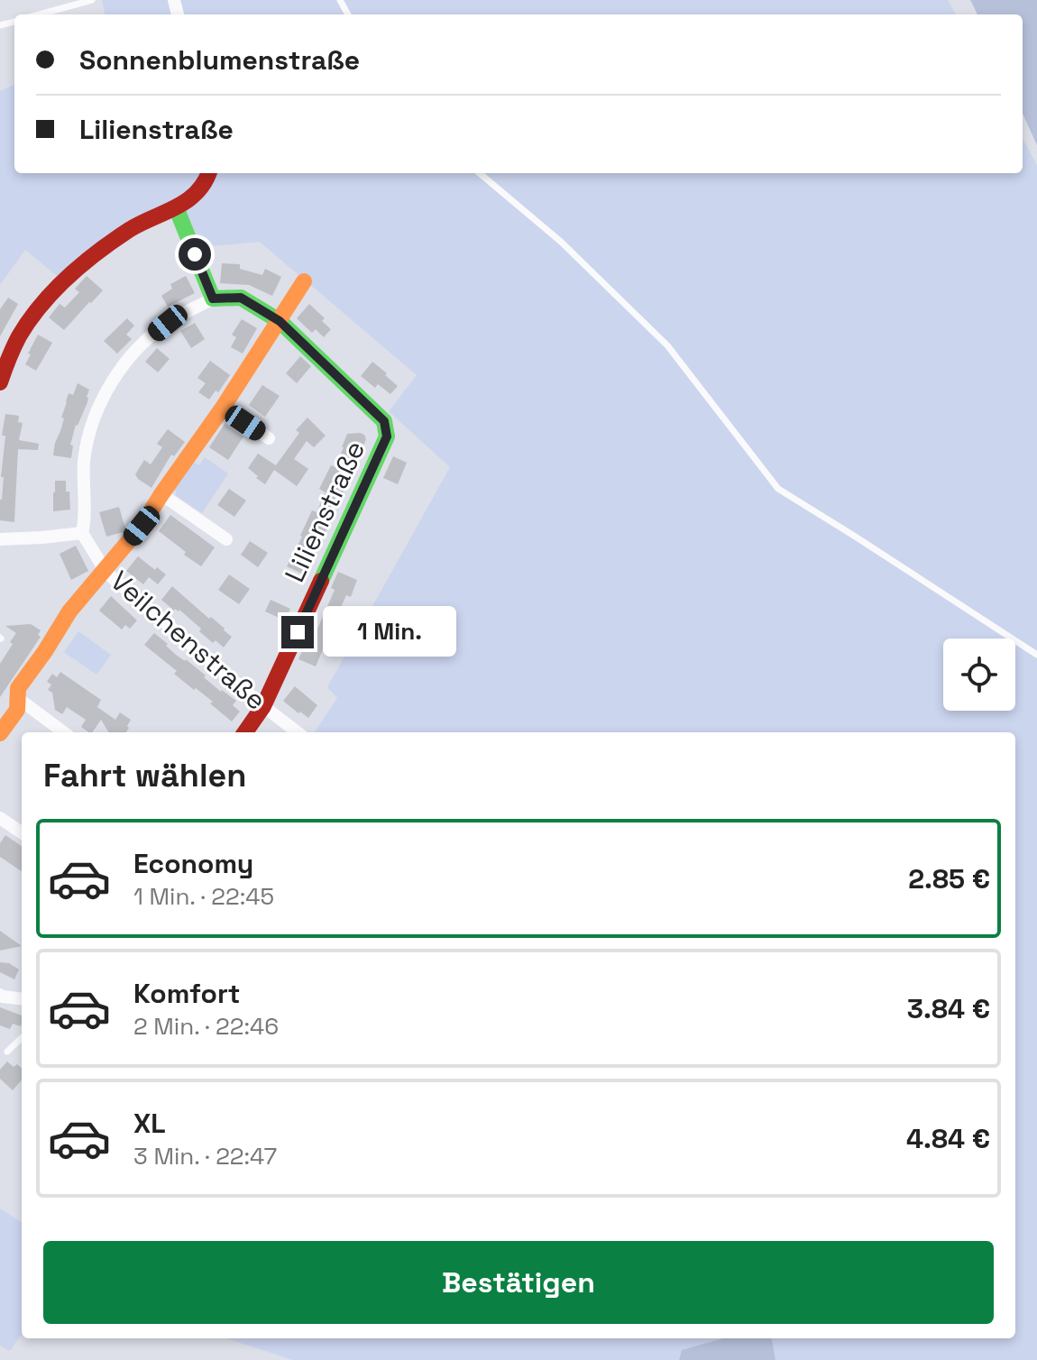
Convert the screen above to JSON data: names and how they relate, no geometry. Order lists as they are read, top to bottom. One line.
{"streets":{"street":["Lilienstraße","Veilchenstraße"]},"crossings":[["Lilienstraße","Veilchenstraße"]],"page":{"banner":["Sonnenblumenstraße","Lilienstraße"],"bubble":"1 Min.","heading":"Fahrt wählen","list":[{"name":"Economy","note":"1 Min. · 22:45","value":"2.85 €"},{"name":"Komfort","note":"2 Min. · 22:46","value":"3.84 €"},{"name":"XL","note":"3 Min. · 22:47","value":"4.84 €"}],"buttons":"Bestätigen"}}
